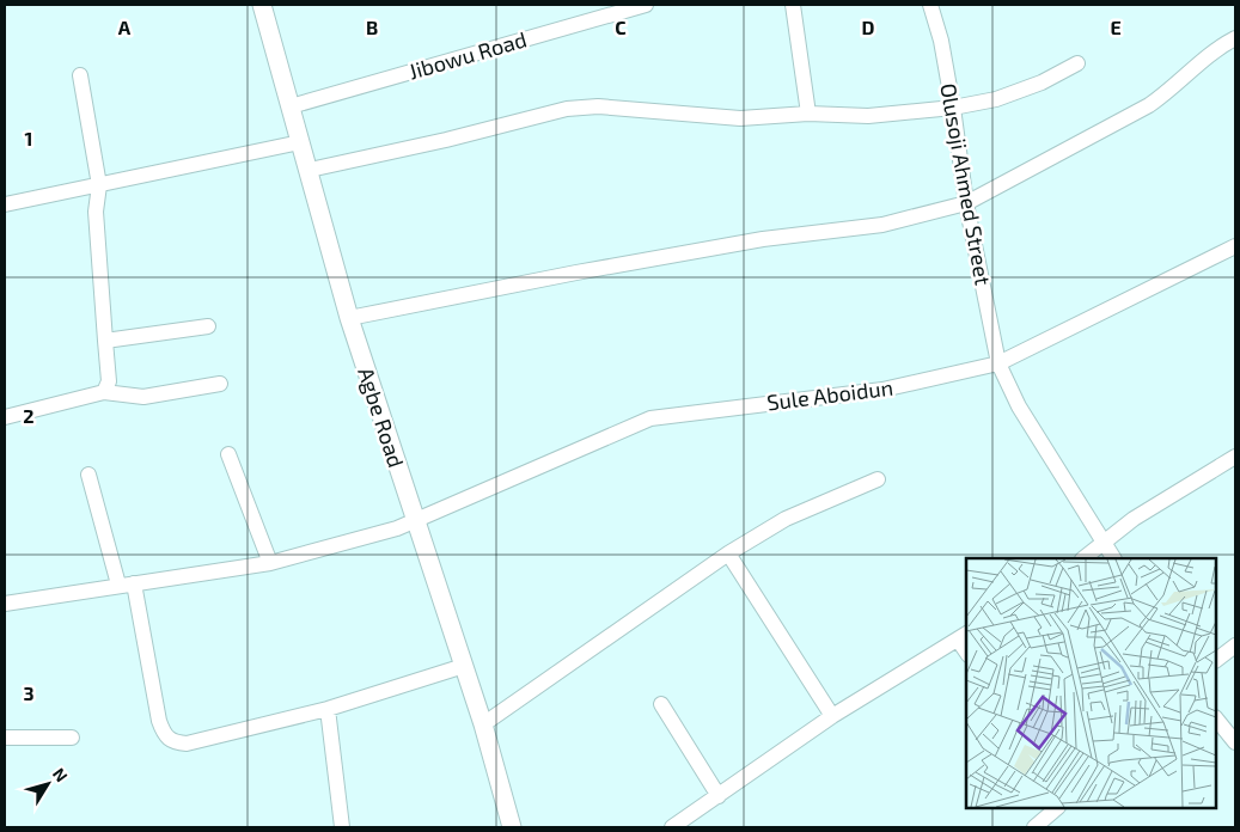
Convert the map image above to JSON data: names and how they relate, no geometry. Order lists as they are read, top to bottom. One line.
{"streets":{"street":["Jibowu Road","Olusoji Ahmed Street","Sule Aboidun","Agbe Road"]},"crossings":[["Jibowu Road","Agbe Road"],["Olusoji Ahmed Street","Sule Aboidun"],["Sule Aboidun","Agbe Road"]],"north":"top right","grid":{"columns":["A","B","C","D","E"],"rows":["1","2","3"]}}
